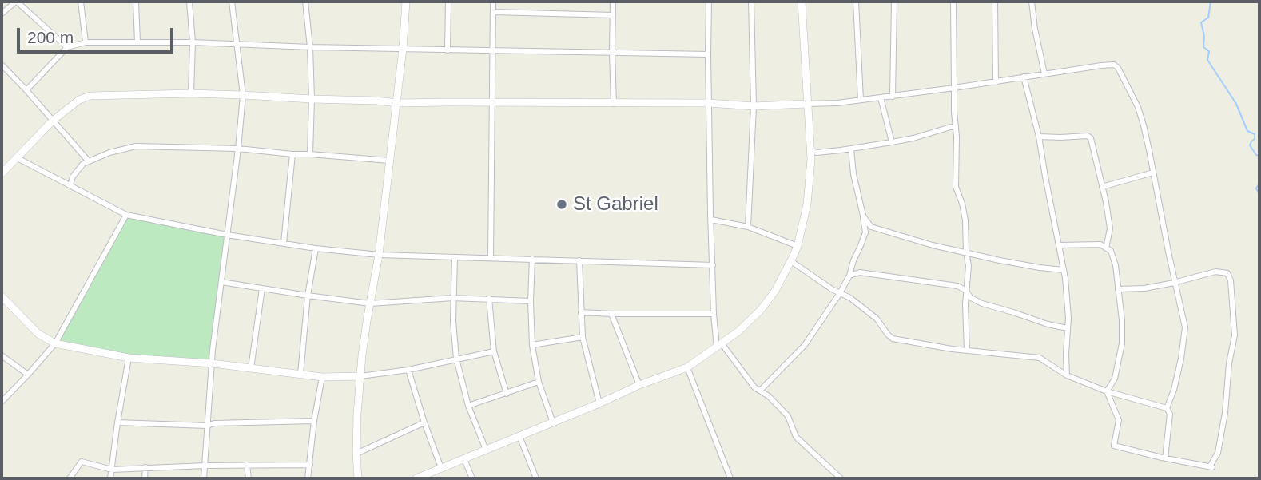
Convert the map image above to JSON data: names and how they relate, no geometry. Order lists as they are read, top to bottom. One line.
{"places":["St Gabriel"],"scale_bar":"200 m"}
